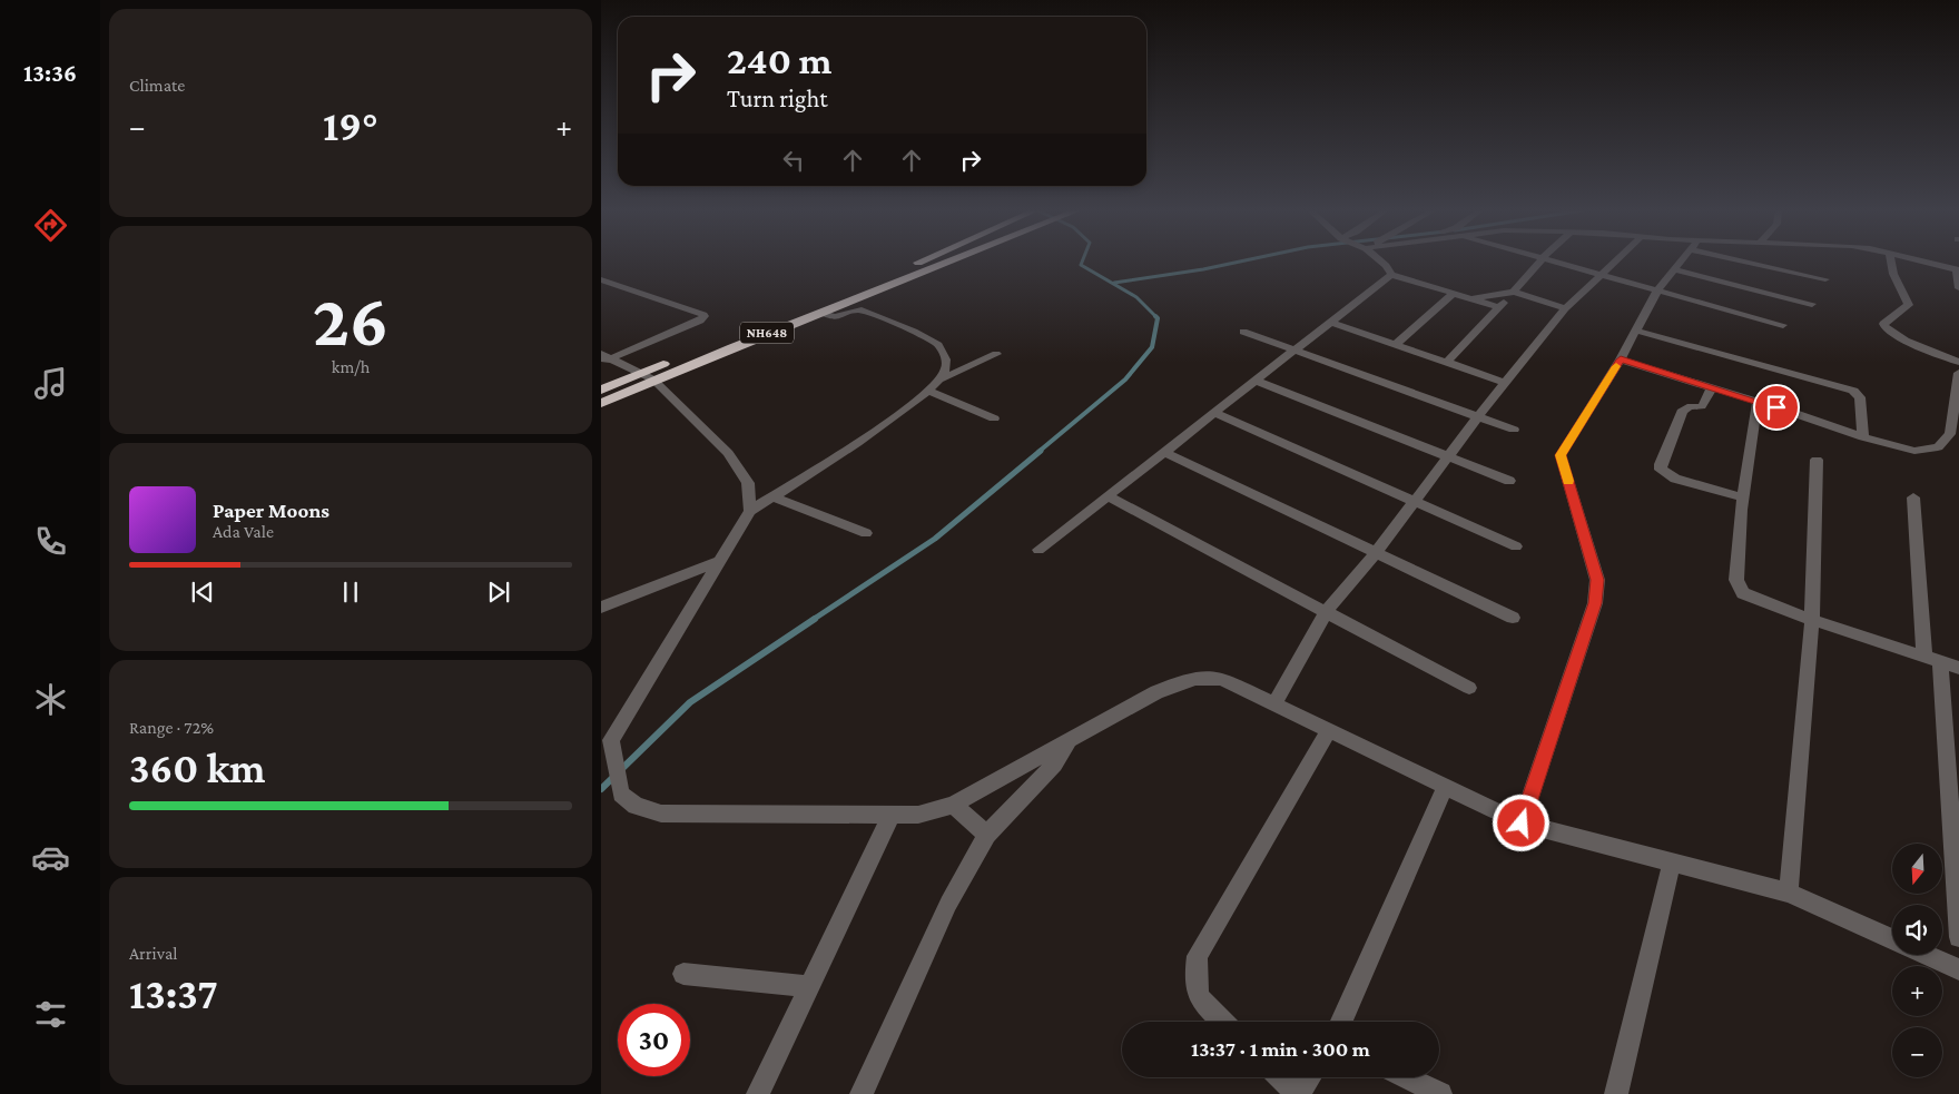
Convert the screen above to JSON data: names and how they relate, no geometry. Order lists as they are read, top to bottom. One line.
{"streets":{"highway":["NH648"]},"north":"bottom","page":{"tabs":"13:36","tile":["Climate",["26","km/h"],["Range · 72%","360 km"],["Arrival","13:37"]],"turn":["240 m","Turn right"],"heat":["−","19°","+"],"song":["Paper Moons","Ada Vale"],"map_buttons":["+","−"],"limit":"30","trip":"13:37 · 1 min · 300 m"}}
